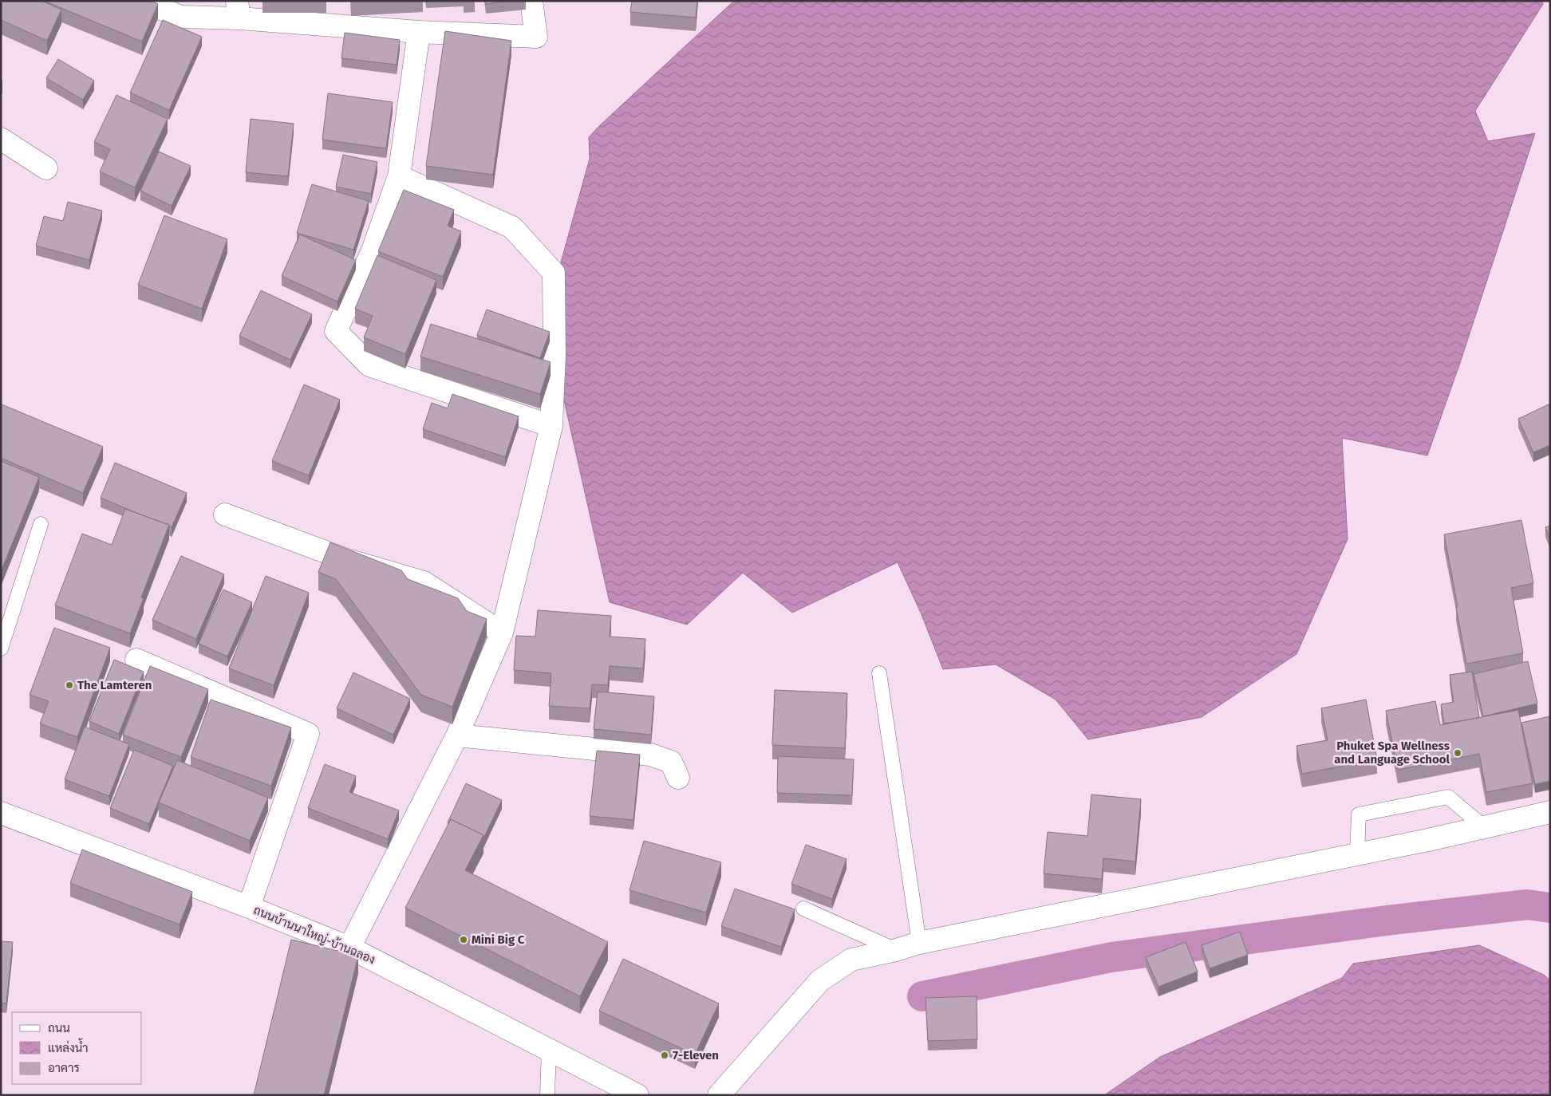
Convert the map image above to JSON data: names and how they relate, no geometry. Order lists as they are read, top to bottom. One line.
{"streets":{"street":["ถนนบ้านนาใหญ่-บ้านฉลอง"]},"places":["The Lamteren","Phuket Spa Wellness and Language School","Mini Big C","7-Eleven"],"legend":["ถนน","แหล่งน้ำ","อาคาร"]}
